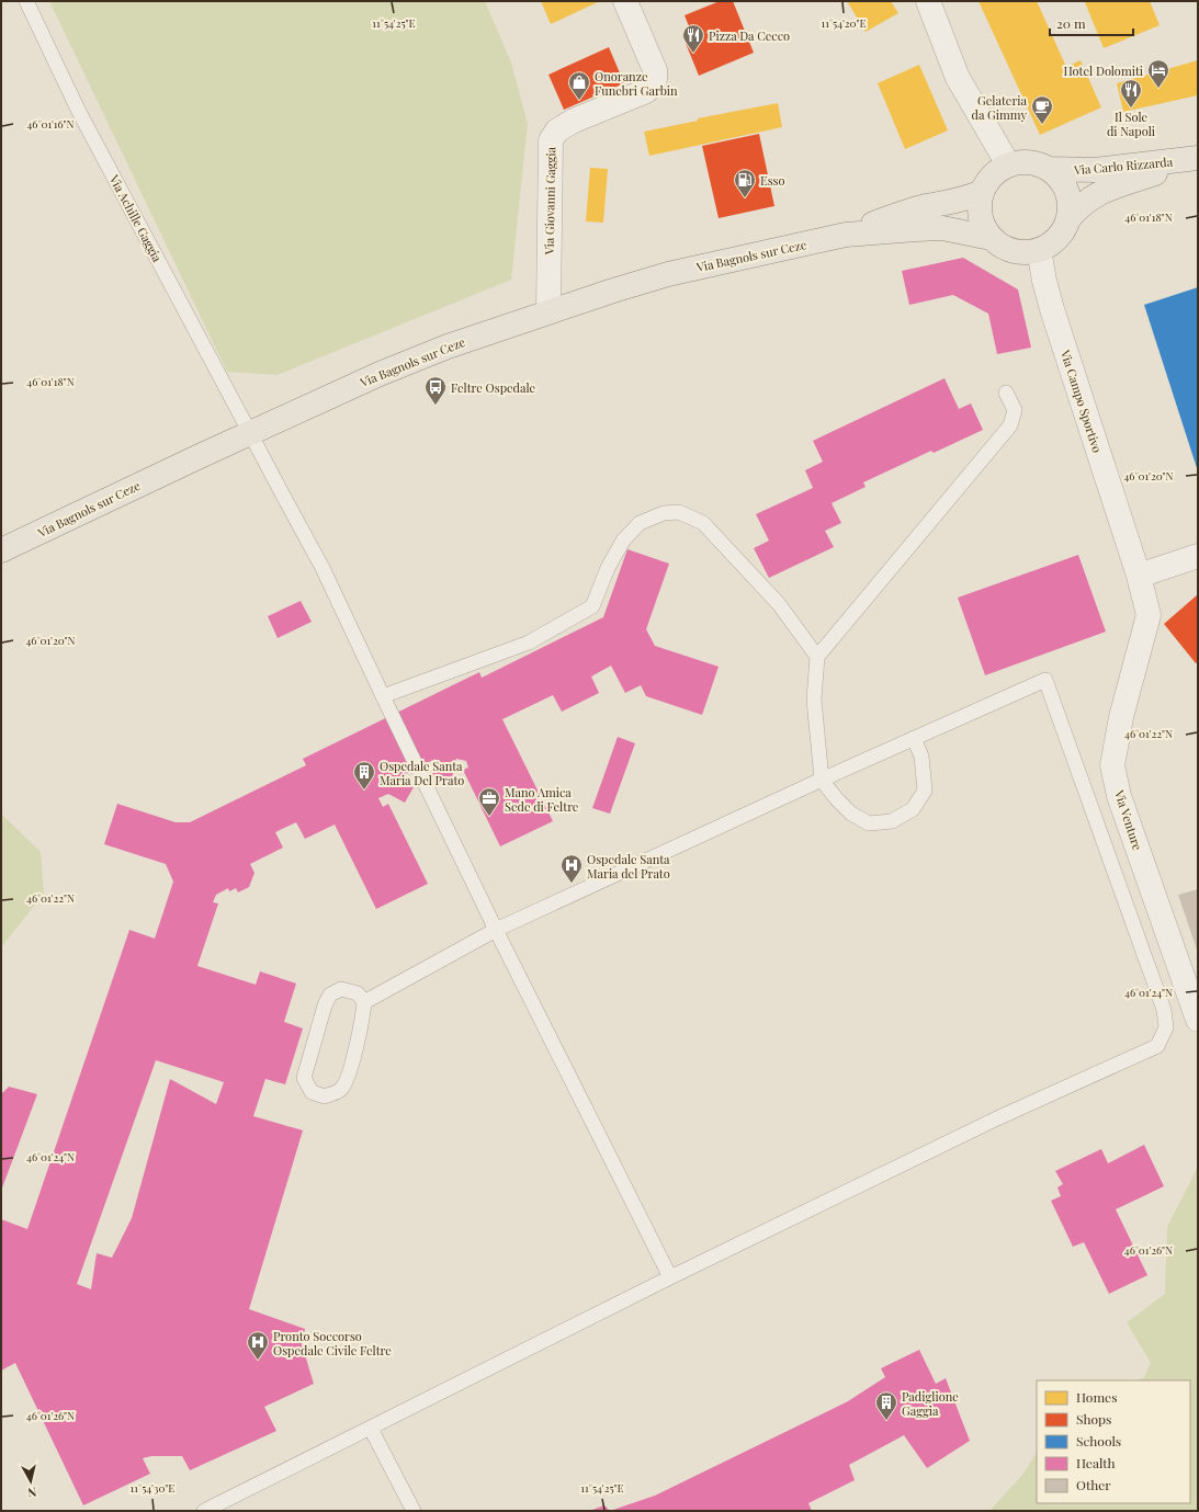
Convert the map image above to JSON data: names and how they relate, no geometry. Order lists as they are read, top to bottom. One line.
{"streets":{"main road":["Via Carlo Rizzarda","Via Bagnols sur Ceze"],"street":["Via Giovanni Gaggia","Via Campo Sportivo","Via Venture"],"lane":["Via Achille Gaggia"]},"crossings":[["Via Carlo Rizzarda","Via Bagnols sur Ceze"],["Via Carlo Rizzarda","Via Campo Sportivo"],["Via Giovanni Gaggia","Via Bagnols sur Ceze"],["Via Achille Gaggia","Via Bagnols sur Ceze"],["Via Bagnols sur Ceze","Via Campo Sportivo"],["Via Campo Sportivo","Via Venture"]],"places":{"restaurant":["Pizza Da Cecco","Il Sole di Napoli"],"hotel":["Hotel Dolomiti"],"shop":["Onoranze Funebri Garbin"],"cafe":["Gelateria da Gimmy"],"fuel station":["Esso"],"bus stop":["Feltre Ospedale"],"building":["Ospedale Santa Maria Del Prato","Padiglione Gaggia"],"office":["Mano Amica Sede di Feltre"],"hospital":["Ospedale Santa Maria del Prato","Pronto Soccorso Ospedale Civile Feltre"]},"legend":["Homes","Shops","Schools","Health","Other"],"scale_bar":"20 m","north":"bottom","coordinates":["11°54'25\"E","11°54'20\"E","46°01'16\"N","46°01'18\"N","46°01'20\"N","46°01'22\"N","46°01'24\"N","46°01'26\"N","11°54'30\"E"]}
